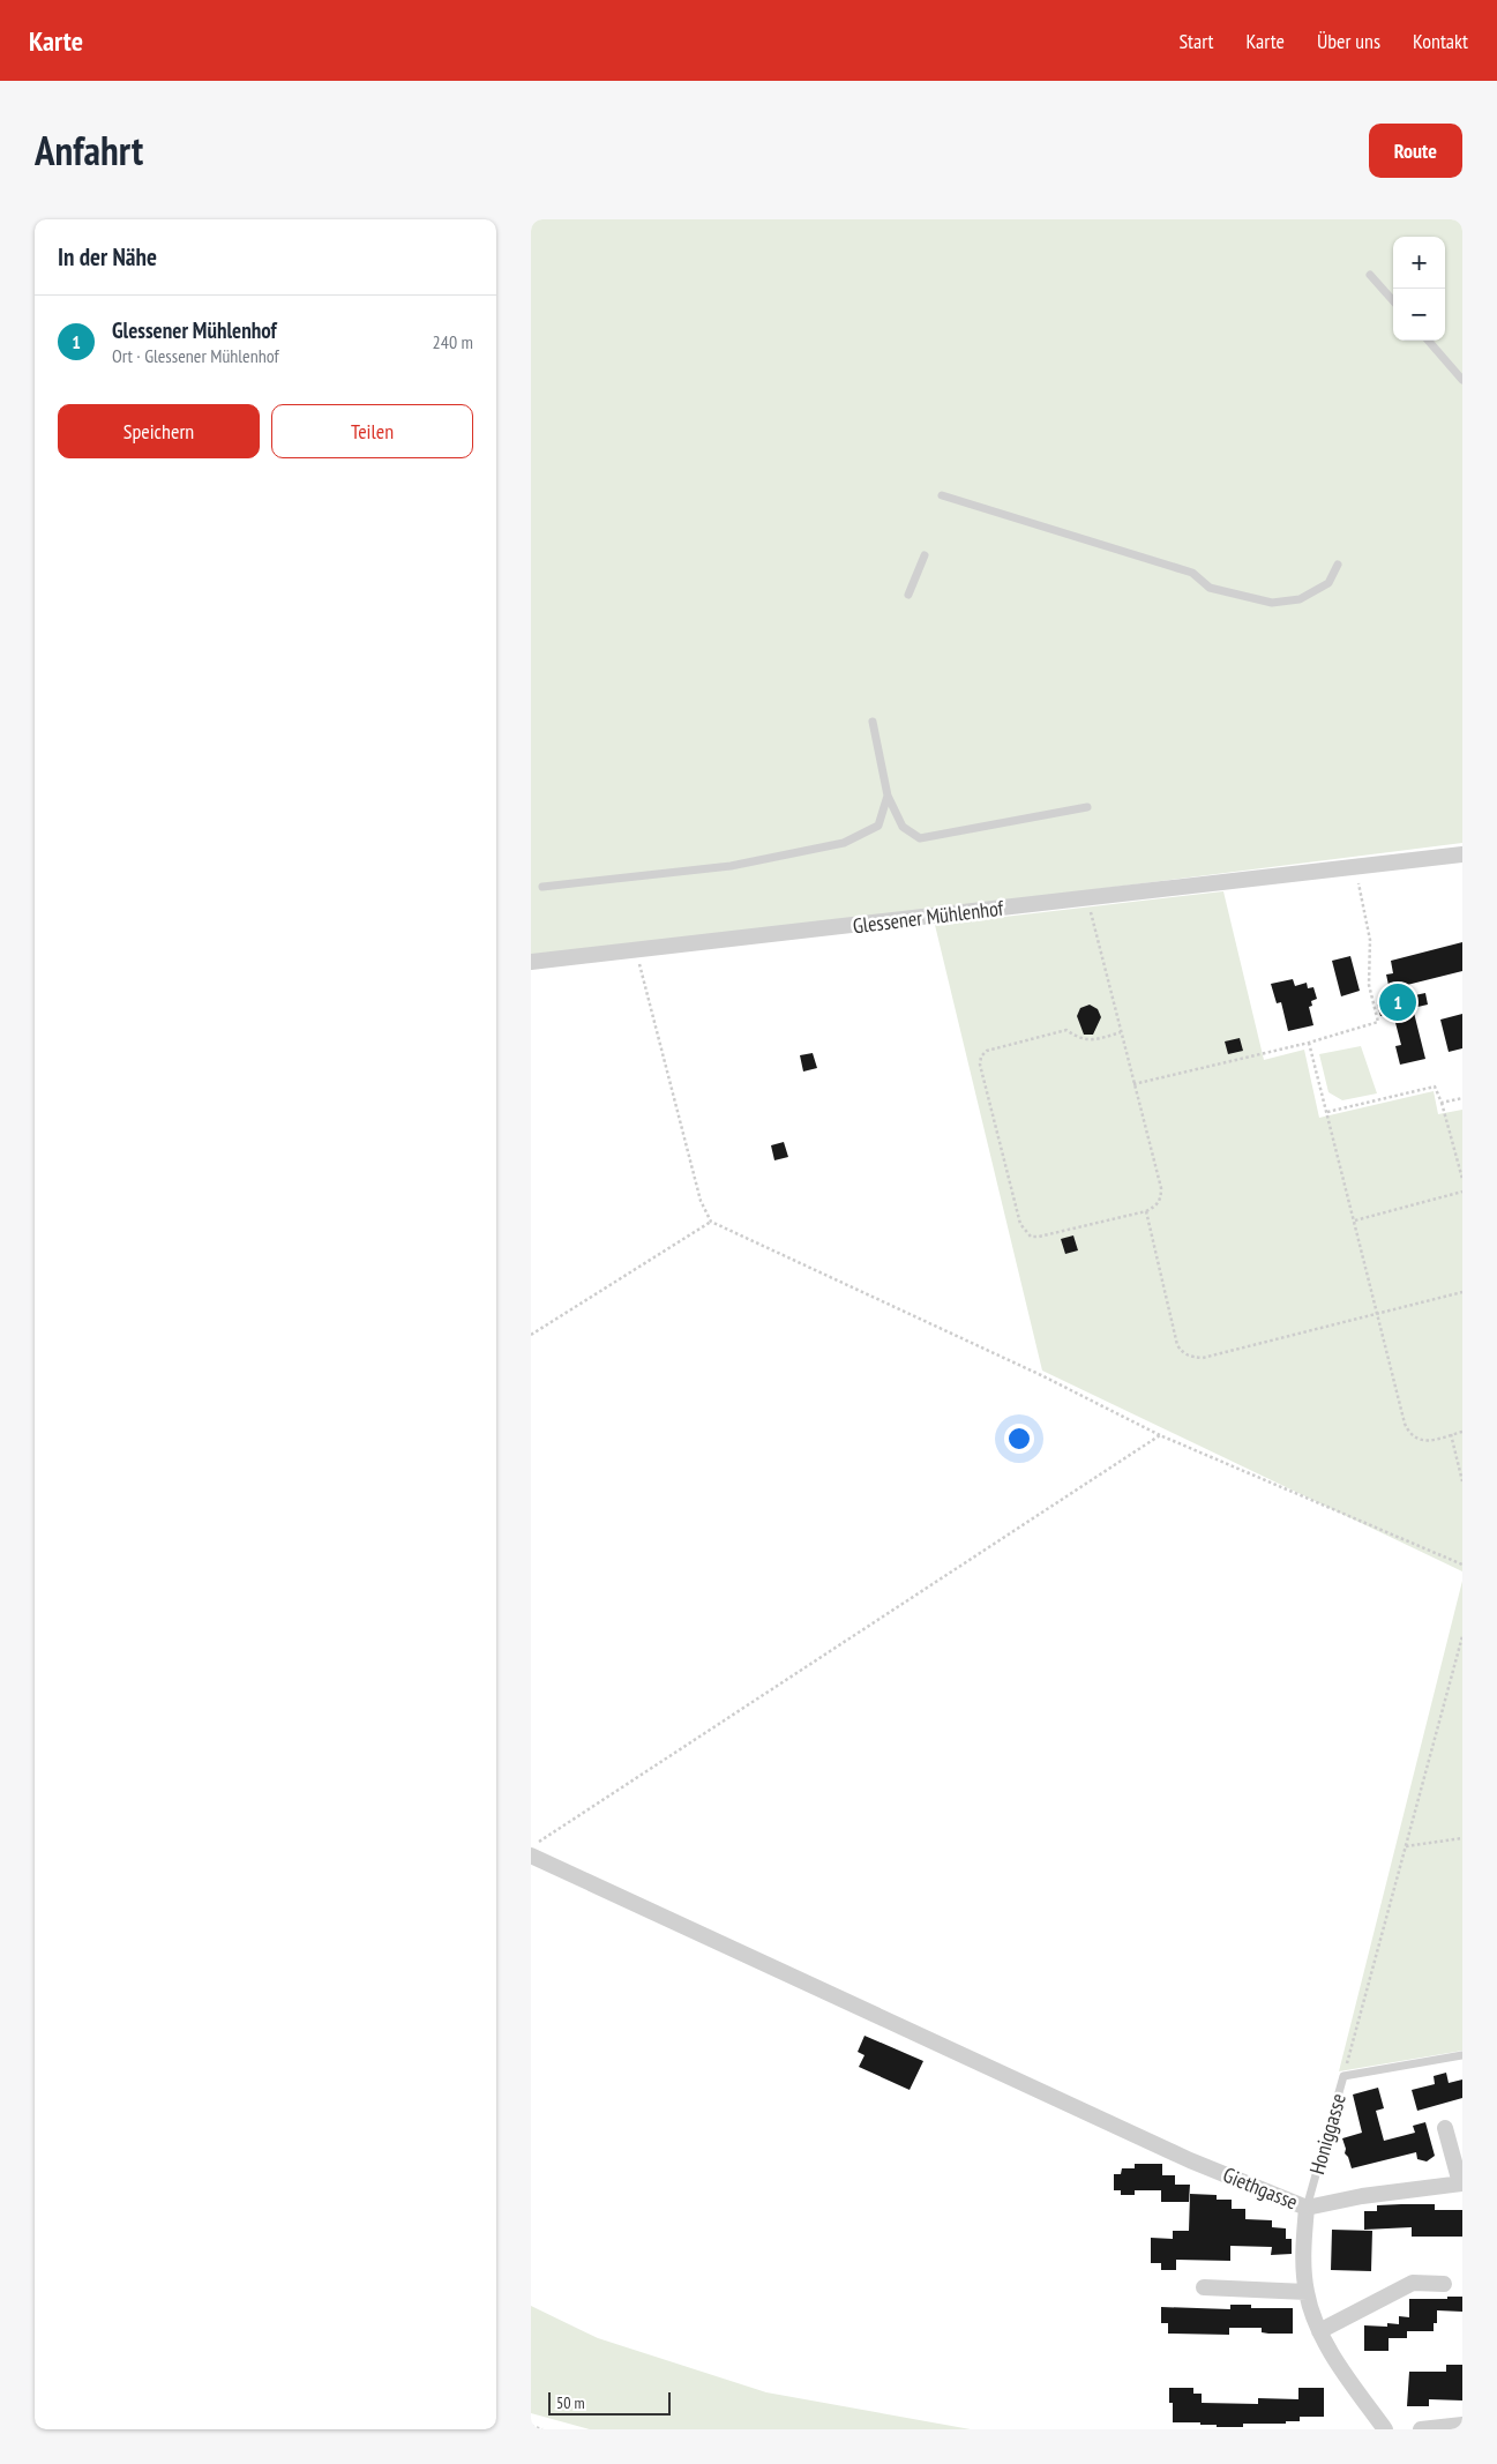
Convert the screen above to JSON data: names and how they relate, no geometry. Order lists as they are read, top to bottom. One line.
{"streets":{"street":["Glessener Mühlenhof","Giethgasse"],"lane":["Honiggasse"]},"crossings":[["Honiggasse","Giethgasse"]],"scale_bar":"50 m","page":{"header":"Karte","nav":["Start","Karte","Über uns","Kontakt"],"title":"Anfahrt","buttons":["Route",["Speichern","Teilen"]],"heading":"In der Nähe","map_buttons":["+","−"],"list":[{"mark":"1","name":"Glessener Mühlenhof","note":"Ort · Glessener Mühlenhof","value":"240 m"}],"pins":"1","scale":"50 m"}}
